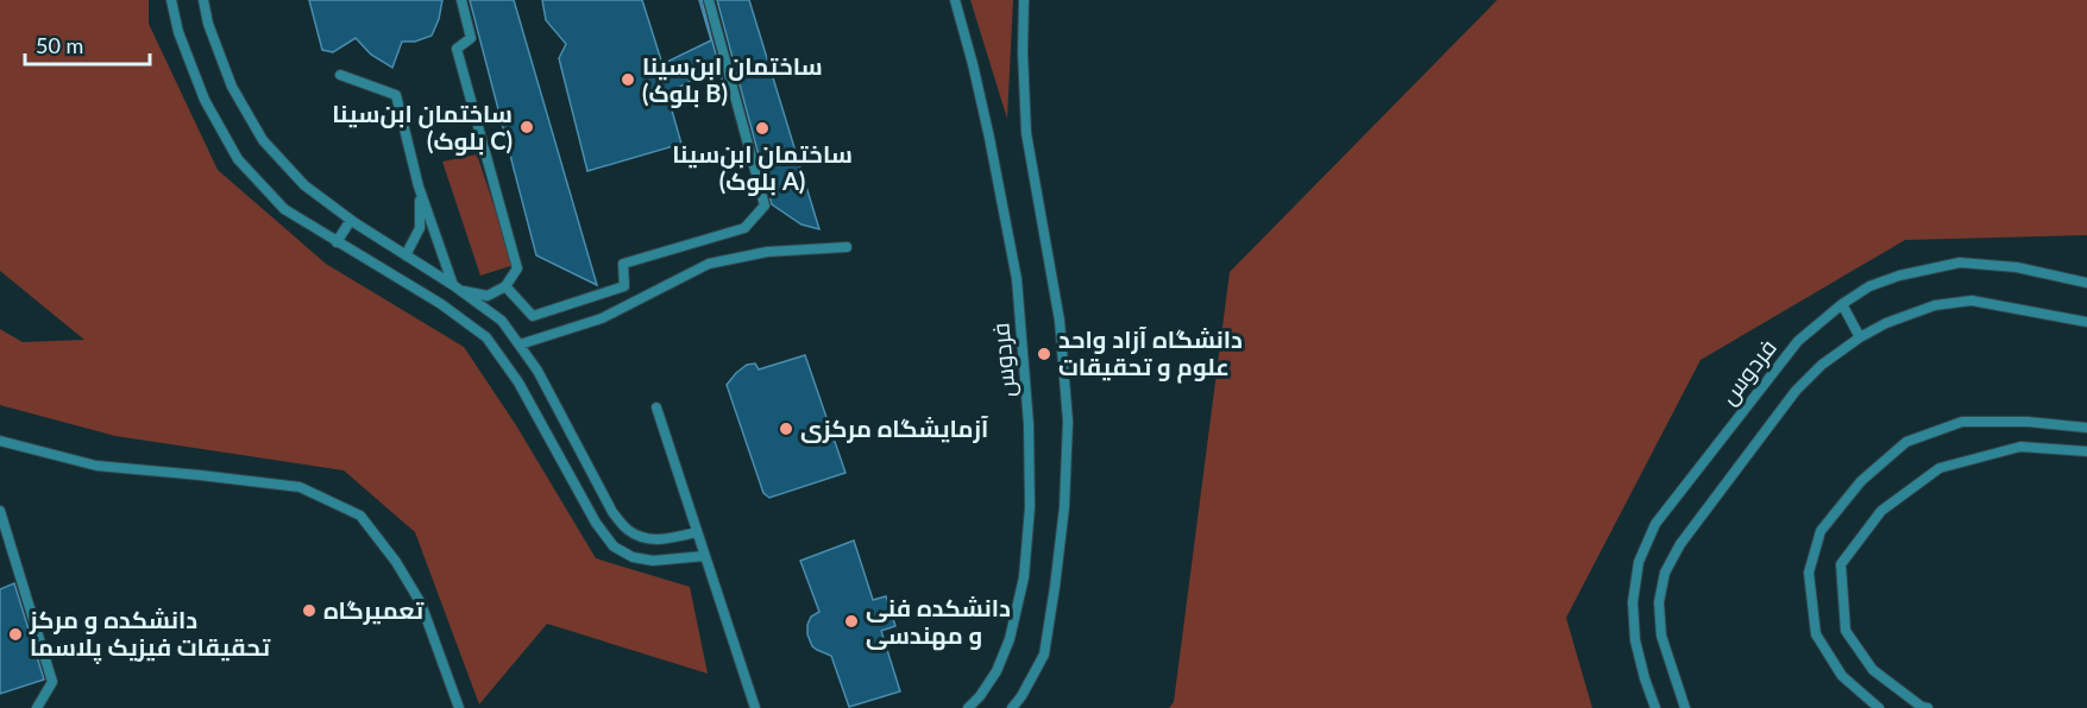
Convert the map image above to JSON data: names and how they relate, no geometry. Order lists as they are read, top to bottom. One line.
{"streets":{"lane":["فردوس"]},"places":["ساختمان ابن‌سینا (بلوک B)","ساختمان ابن‌سینا (بلوک C)","ساختمان ابن‌سینا (بلوک A)","دانشگاه آزاد واحد علوم و تحقیقات","آزمایشگاه مرکزی","تعمیرگاه","دانشکده فنی و مهندسی","دانشکده و مرکز تحقیقات فیزیک پلاسما"],"scale_bar":"50 m"}
